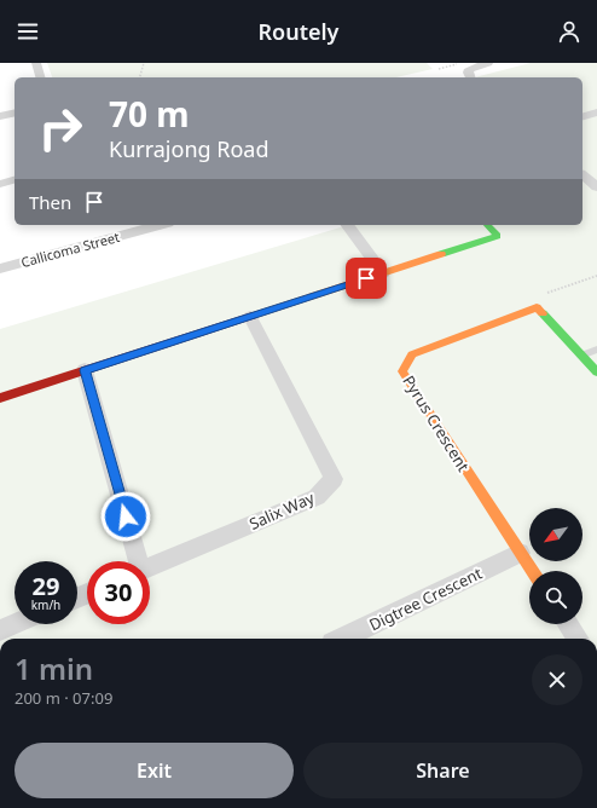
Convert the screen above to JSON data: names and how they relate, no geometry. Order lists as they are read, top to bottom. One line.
{"streets":{"street":["Callicoma Street","Pyrus Crescent","Salix Way","Digtree Crescent"]},"crossings":[["Pyrus Crescent","Digtree Crescent"]],"north":"bottom left","page":{"header":"Routely","turn":["70 m","Kurrajong Road"],"then":"Then","speed":"29 km/h","limit":"30","heading":["1 min","200 m · 07:09"],"buttons":["Exit","Share"]}}
